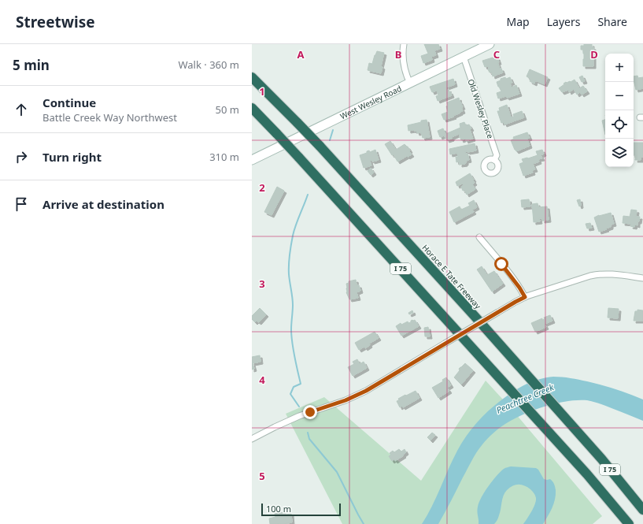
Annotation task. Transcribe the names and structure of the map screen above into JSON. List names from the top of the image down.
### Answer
{
  "streets": {
    "highway": ["I 75", "Horace E Tate Freeway"],
    "street": ["West Wesley Road", "Old Wesley Place"]
  },
  "crossings": [
    ["West Wesley Road", "Old Wesley Place"]
  ],
  "water": ["Peachtree Creek"],
  "scale_bar": "100 m",
  "page": {
    "header": "Streetwise",
    "nav": ["Map", "Layers", "Share"],
    "heading": ["5 min", "Walk · 360 m"],
    "map_buttons": ["+", "−"],
    "list": [
      ["Continue", "Battle Creek Way Northwest", "50 m"],
      ["Turn right", "310 m"],
      "Arrive at destination"
    ],
    "scale": "100 m"
  },
  "grid": {
    "columns": [
      "A",
      "B",
      "C",
      "D"
    ],
    "rows": [
      "1",
      "2",
      "3",
      "4",
      "5"
    ]
  }
}
